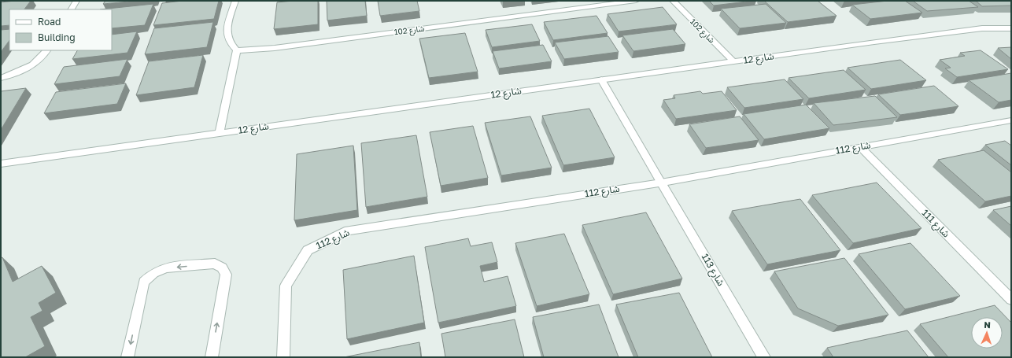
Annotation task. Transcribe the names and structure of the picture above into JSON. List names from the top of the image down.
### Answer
{
  "streets": {
    "street": [
      "شارع 102",
      "شارع 12",
      "شارع 112",
      "شارع 111",
      "شارع 113"
    ]
  },
  "crossings": [
    ["شارع 102", "شارع 12"],
    ["شارع 12", "شارع 113"],
    ["شارع 112", "شارع 111"],
    ["شارع 112", "شارع 113"]
  ],
  "legend": ["Road", "Building"],
  "north": "top"
}
